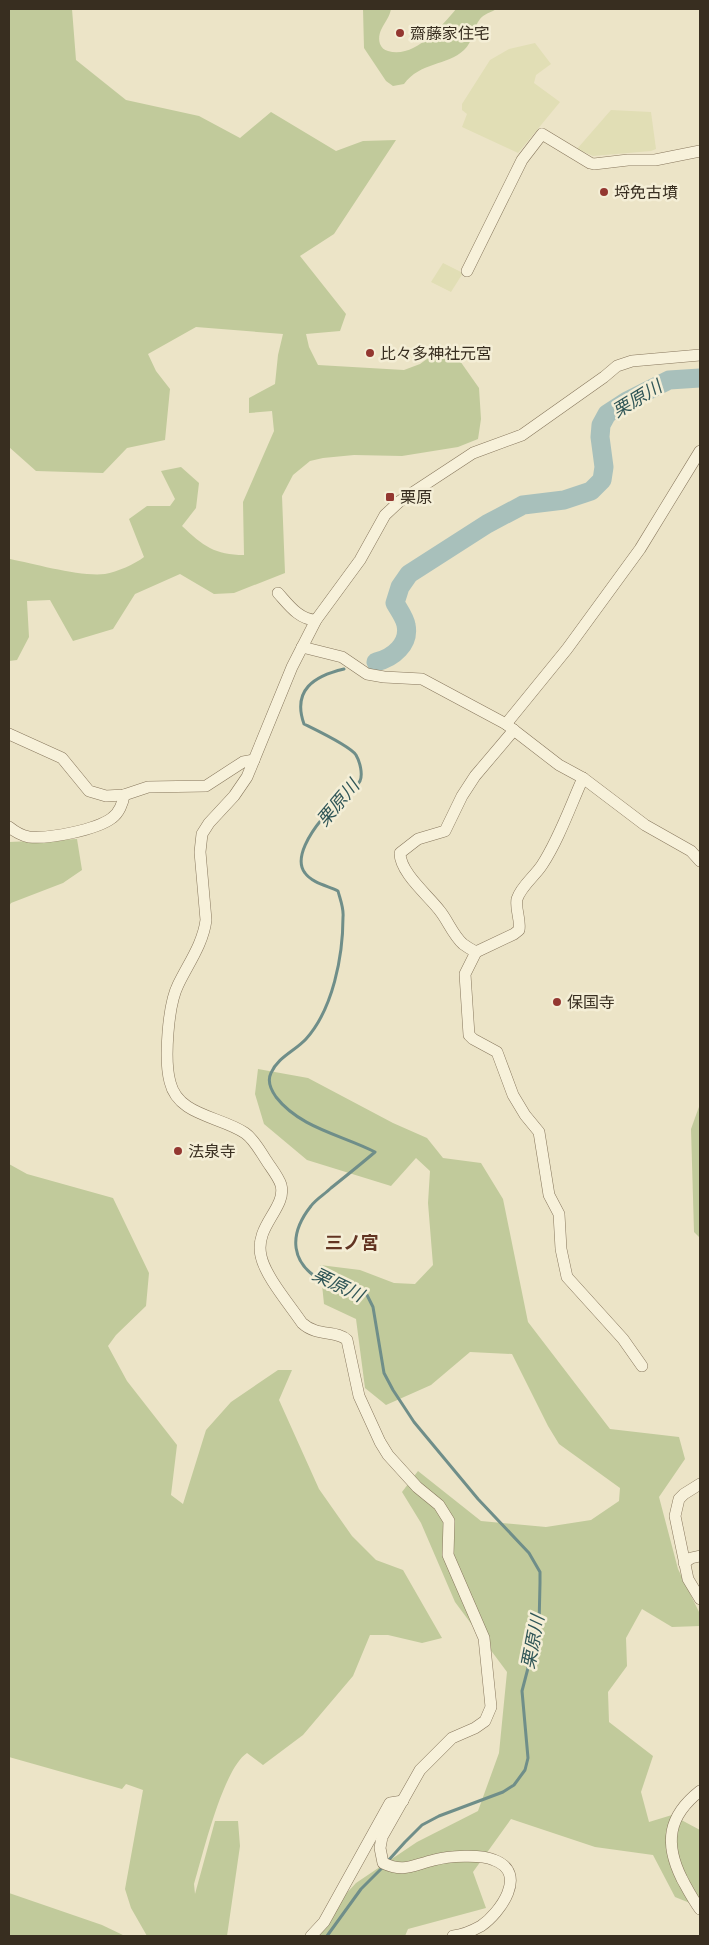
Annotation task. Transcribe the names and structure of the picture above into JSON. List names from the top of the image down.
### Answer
{
  "districts": ["三ノ宮"],
  "water": ["栗原川"],
  "places": {
    "other": [
      "齋藤家住宅",
      "埒免古墳",
      "比々多神社元宮",
      "保国寺",
      "法泉寺"
    ],
    "transit": ["栗原"]
  }
}
